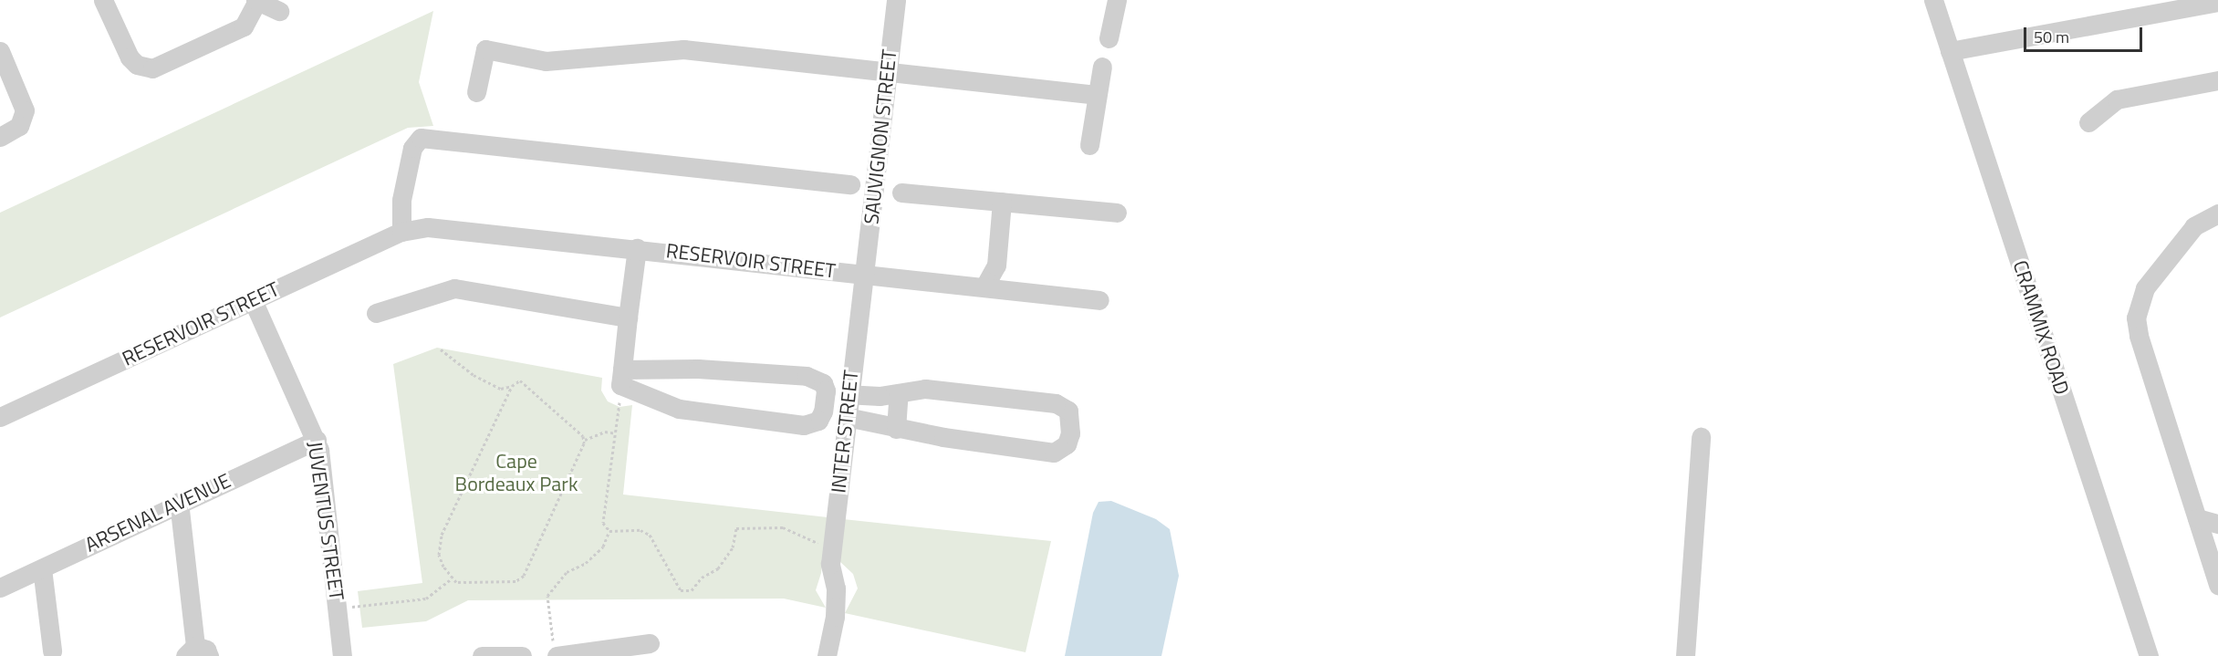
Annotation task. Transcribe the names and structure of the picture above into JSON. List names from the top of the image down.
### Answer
{
  "streets": {
    "street": [
      "SAUVIGNON STREET",
      "RESERVOIR STREET",
      "CRAMMIX ROAD",
      "INTER STREET",
      "ARSENAL AVENUE",
      "JUVENTUS STREET"
    ]
  },
  "crossings": [
    ["SAUVIGNON STREET", "RESERVOIR STREET"],
    ["SAUVIGNON STREET", "INTER STREET"],
    ["RESERVOIR STREET", "INTER STREET"],
    ["RESERVOIR STREET", "JUVENTUS STREET"],
    ["ARSENAL AVENUE", "JUVENTUS STREET"]
  ],
  "parks": ["Cape Bordeaux Park"],
  "scale_bar": "50 m"
}
